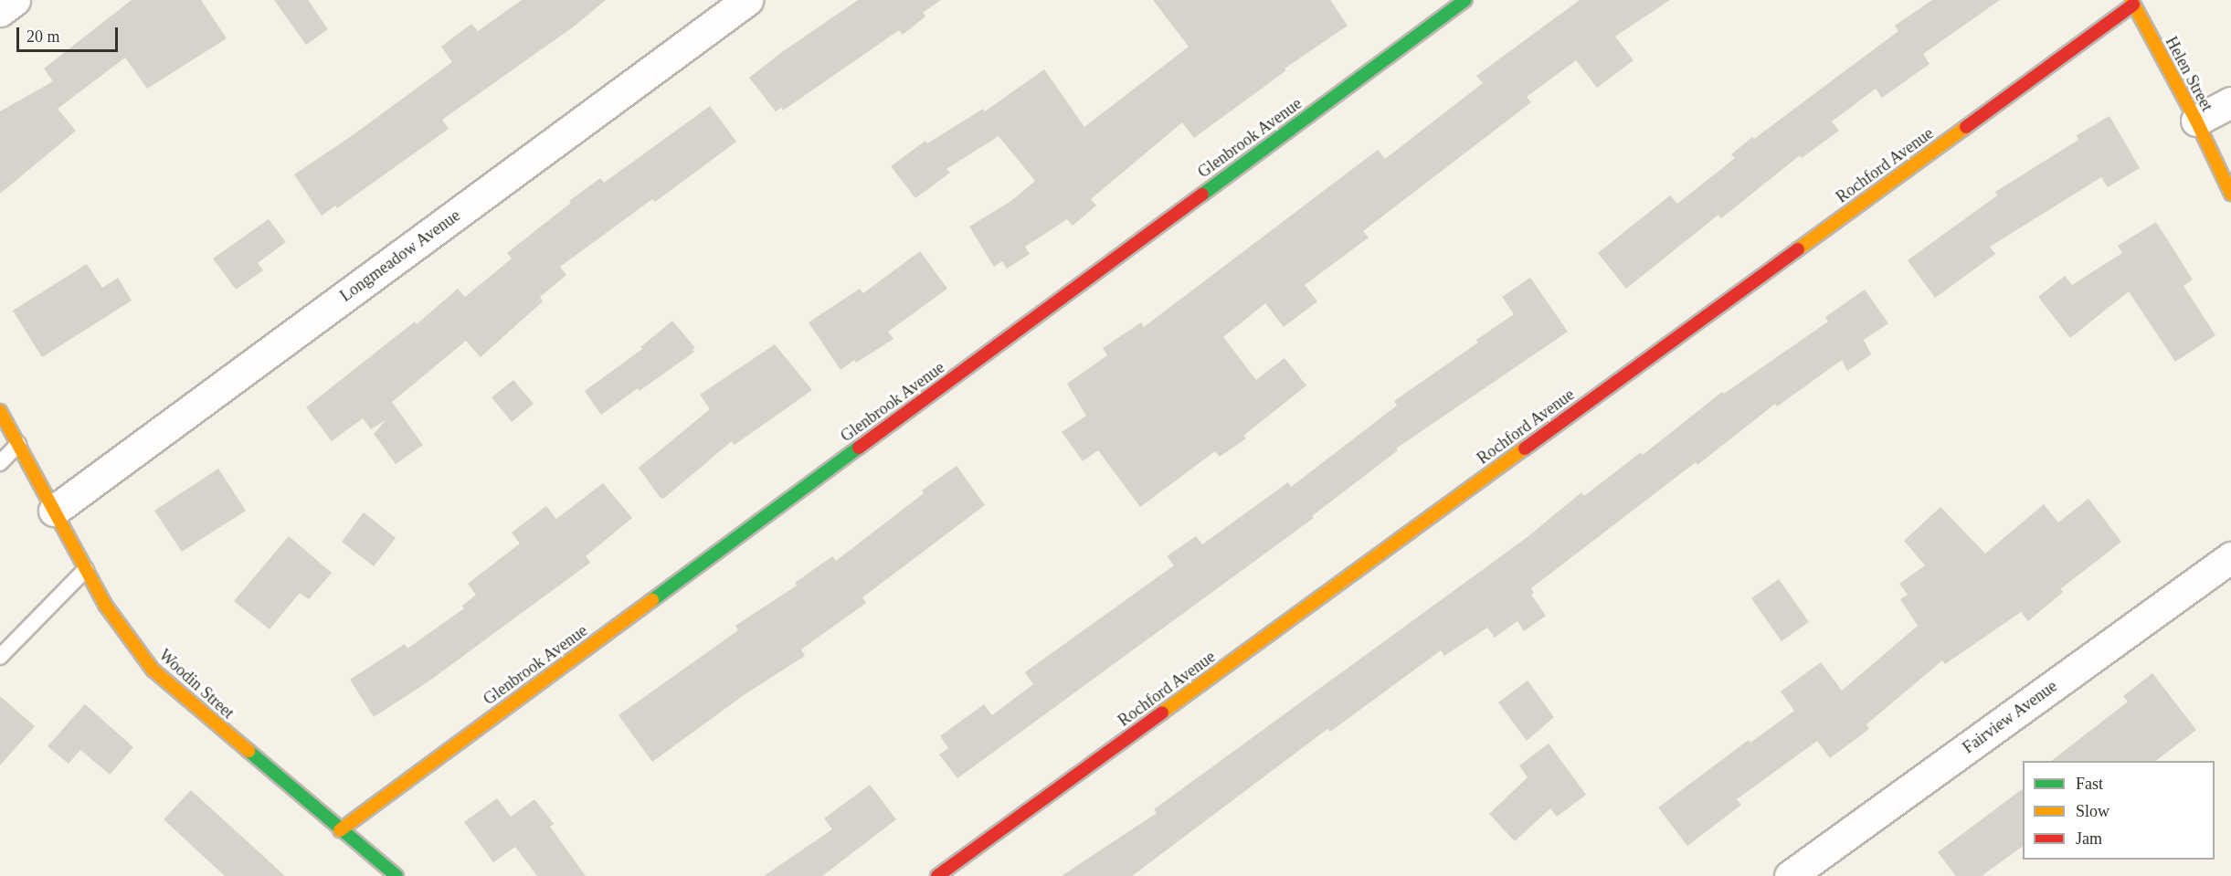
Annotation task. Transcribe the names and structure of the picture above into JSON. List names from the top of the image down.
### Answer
{
  "streets": {
    "street": [
      "Helen Street",
      "Glenbrook Avenue",
      "Rochford Avenue",
      "Longmeadow Avenue",
      "Woodin Street",
      "Fairview Avenue"
    ]
  },
  "crossings": [
    ["Helen Street", "Rochford Avenue"],
    ["Glenbrook Avenue", "Woodin Street"],
    ["Longmeadow Avenue", "Woodin Street"]
  ],
  "legend": ["Fast", "Slow", "Jam"],
  "scale_bar": "20 m"
}
